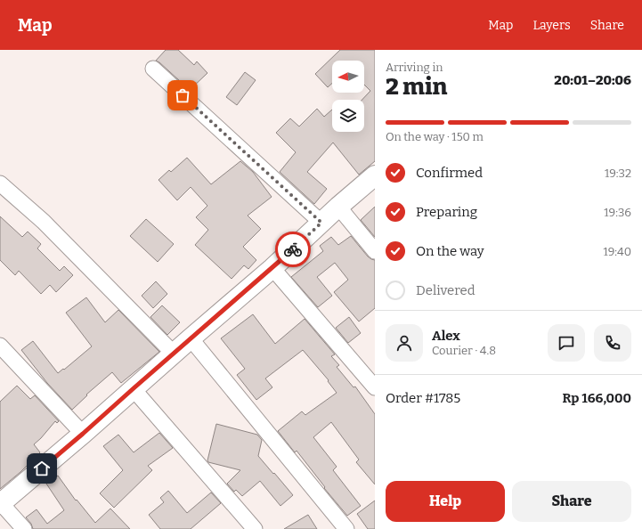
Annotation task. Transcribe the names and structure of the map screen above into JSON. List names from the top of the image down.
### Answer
{
  "north": "left",
  "page": {
    "header": "Map",
    "nav": ["Map", "Layers", "Share"],
    "heading": ["2 min", "Arriving in", "20:01–20:06"],
    "panel": [
      "Alex",
      "Courier · 4.8",
      "Order #1785",
      "Rp 166,000"
    ],
    "bar": "On the way · 150 m",
    "list": [
      ["Confirmed", "19:32"],
      ["Preparing", "19:36"],
      ["On the way", "19:40"],
      "Delivered"
    ],
    "buttons": ["Help", "Share"]
  }
}
